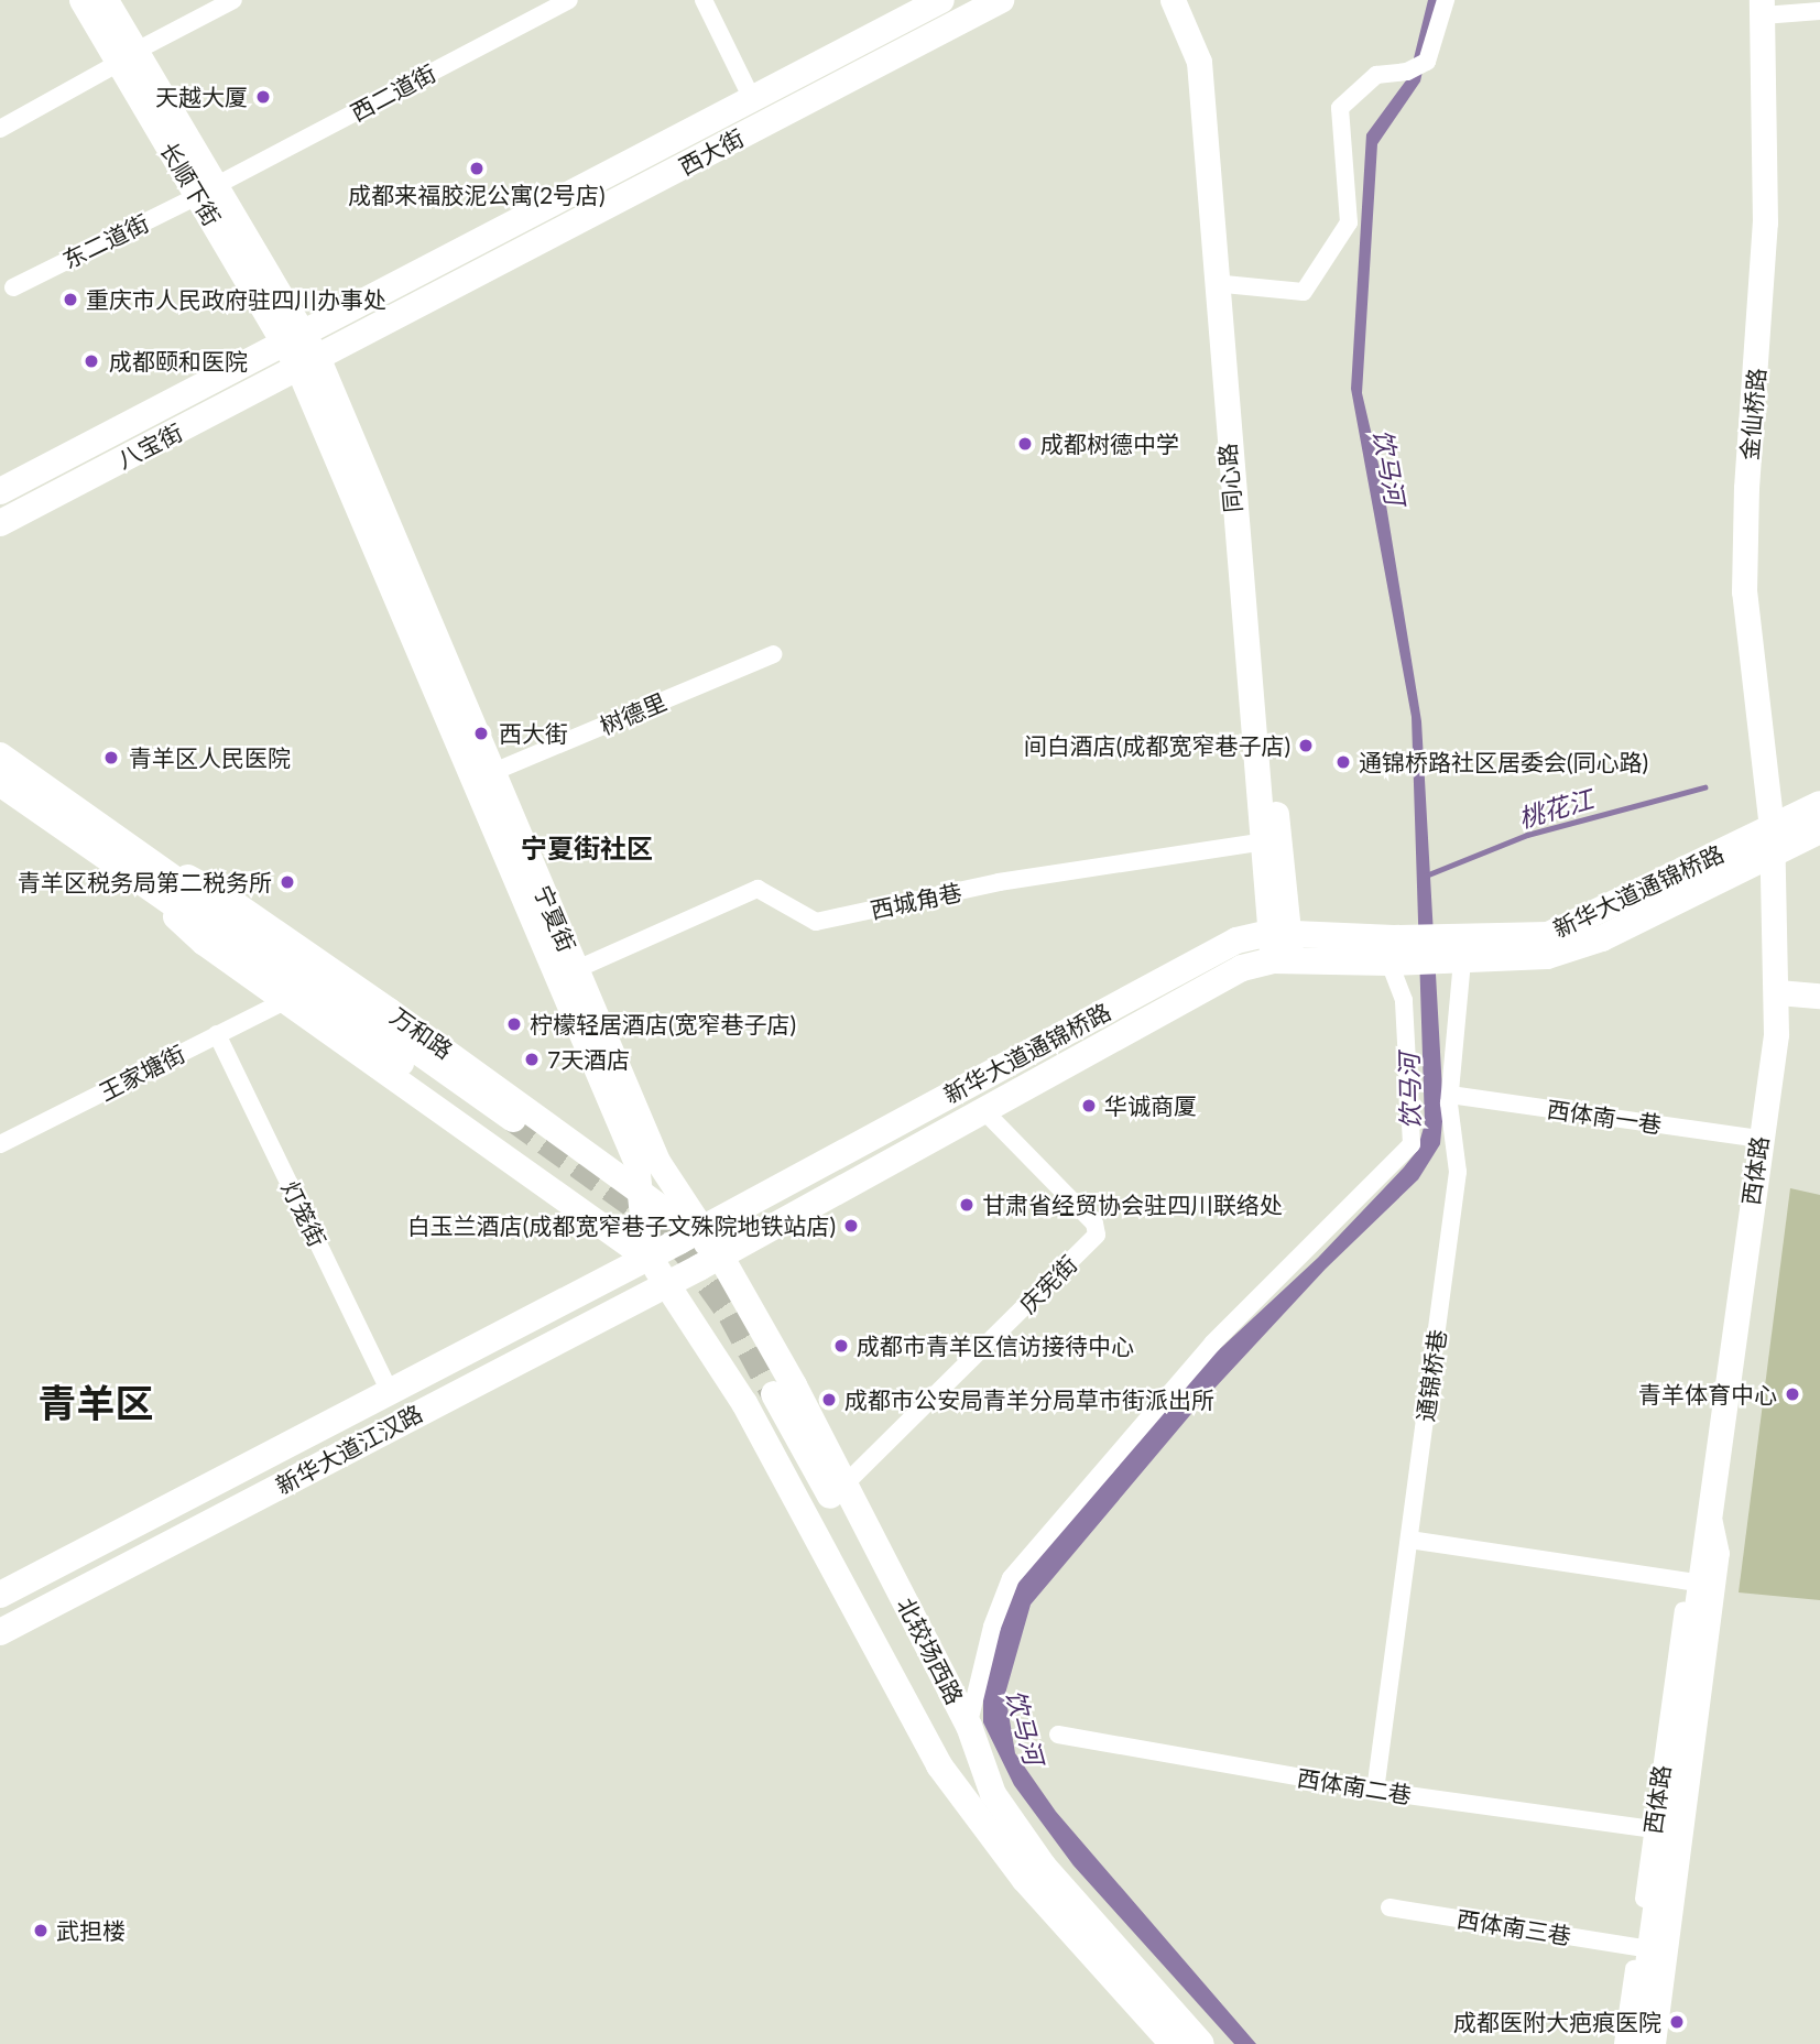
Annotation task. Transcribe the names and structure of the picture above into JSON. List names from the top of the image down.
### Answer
{
  "streets": {
    "main road": [
      "西大街",
      "八宝街",
      "新华大道通锦桥路",
      "万和路",
      "新华大道江汉路",
      "北较场西路"
    ],
    "street": [
      "西二道街",
      "长顺下街",
      "东二道街",
      "金仙桥路",
      "同心路",
      "树德里",
      "西城角巷",
      "宁夏街",
      "王家塘街",
      "西体南一巷",
      "西体路",
      "灯笼街",
      "庆宪街",
      "通锦桥巷",
      "西体南二巷",
      "西体南三巷"
    ]
  },
  "crossings": [
    ["西二道街", "长顺下街"],
    ["西二道街", "东二道街"],
    ["西大街", "长顺下街"],
    ["西大街", "八宝街"],
    ["西大街", "宁夏街"],
    ["长顺下街", "东二道街"],
    ["长顺下街", "八宝街"],
    ["长顺下街", "宁夏街"],
    ["金仙桥路", "新华大道通锦桥路"],
    ["金仙桥路", "西体路"],
    ["八宝街", "宁夏街"],
    ["同心路", "西城角巷"],
    ["树德里", "宁夏街"],
    ["新华大道通锦桥路", "宁夏街"],
    ["新华大道通锦桥路", "万和路"],
    ["新华大道通锦桥路", "西体路"],
    ["新华大道通锦桥路", "庆宪街"],
    ["新华大道通锦桥路", "通锦桥巷"],
    ["新华大道通锦桥路", "新华大道江汉路"],
    ["新华大道通锦桥路", "北较场西路"],
    ["西城角巷", "宁夏街"],
    ["宁夏街", "万和路"],
    ["宁夏街", "新华大道江汉路"],
    ["宁夏街", "北较场西路"],
    ["万和路", "王家塘街"],
    ["万和路", "新华大道江汉路"],
    ["万和路", "北较场西路"],
    ["王家塘街", "灯笼街"],
    ["西体南一巷", "西体路"],
    ["西体南一巷", "通锦桥巷"],
    ["西体路", "西体南二巷"],
    ["西体路", "西体南三巷"],
    ["灯笼街", "新华大道江汉路"],
    ["庆宪街", "北较场西路"],
    ["通锦桥巷", "西体南二巷"],
    ["新华大道江汉路", "北较场西路"]
  ],
  "districts": ["宁夏街社区", "青羊区"],
  "water": ["饮马河", "桃花江"],
  "places": [
    "天越大厦",
    "成都来福胶泥公寓(2号店)",
    "重庆市人民政府驻四川办事处",
    "成都颐和医院",
    "成都树德中学",
    "西大街",
    "间白酒店(成都宽窄巷子店)",
    "青羊区人民医院",
    "通锦桥路社区居委会(同心路)",
    "青羊区税务局第二税务所",
    "柠檬轻居酒店(宽窄巷子店)",
    "7天酒店",
    "华诚商厦",
    "甘肃省经贸协会驻四川联络处",
    "白玉兰酒店(成都宽窄巷子文殊院地铁站店)",
    "成都市青羊区信访接待中心",
    "青羊体育中心",
    "成都市公安局青羊分局草市街派出所",
    "武担楼",
    "成都医附大疤痕医院"
  ]
}
